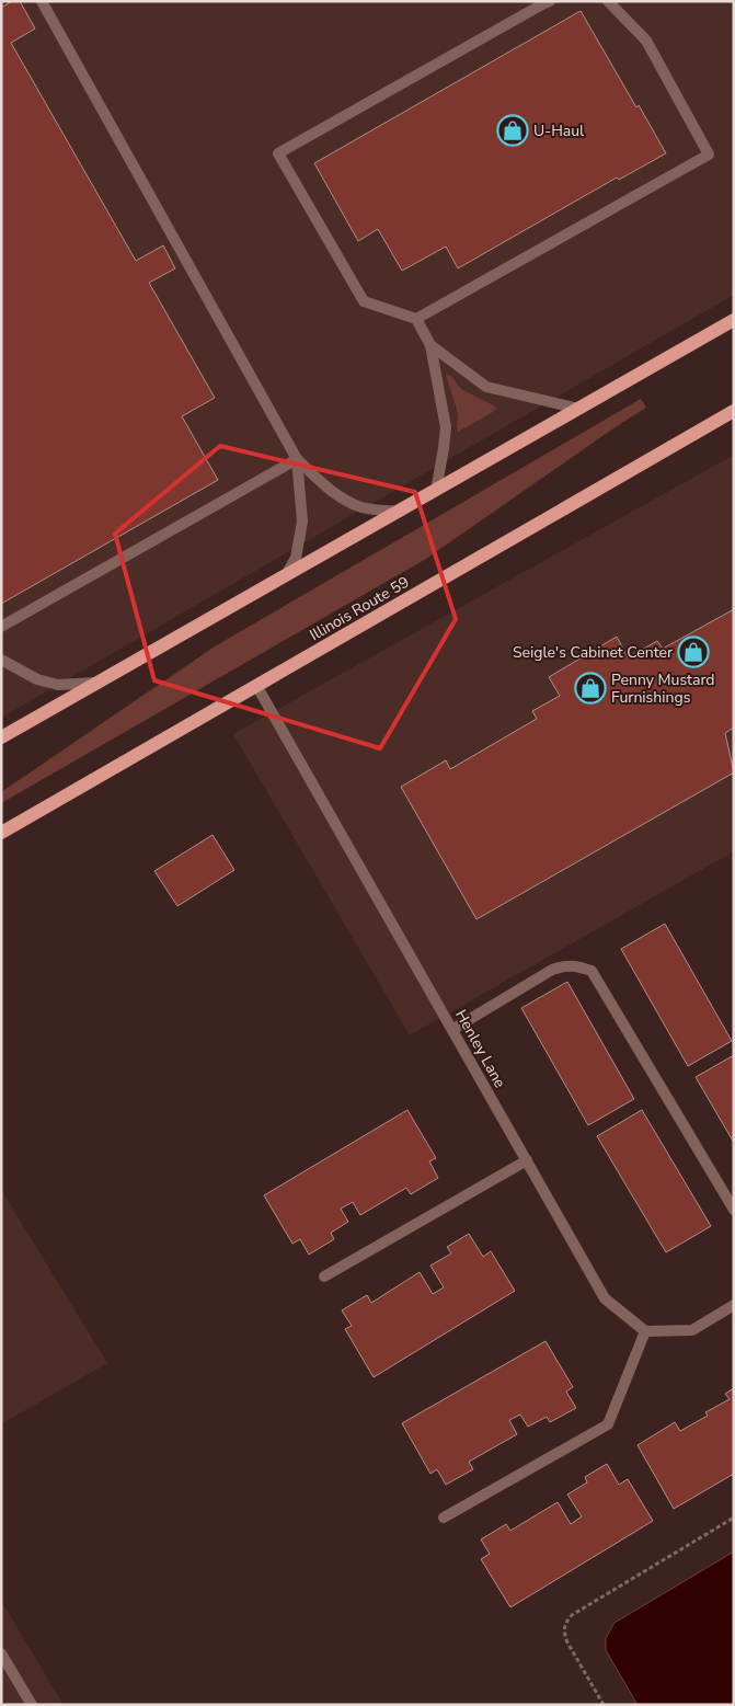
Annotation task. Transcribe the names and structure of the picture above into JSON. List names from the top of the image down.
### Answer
{
  "streets": {
    "main road": ["Illinois Route 59"],
    "street": ["Henley Lane"]
  },
  "crossings": [
    ["Illinois Route 59", "Henley Lane"]
  ],
  "places": {
    "shop": ["U-Haul", "Seigle's Cabinet Center", "Penny Mustard Furnishings"]
  }
}
